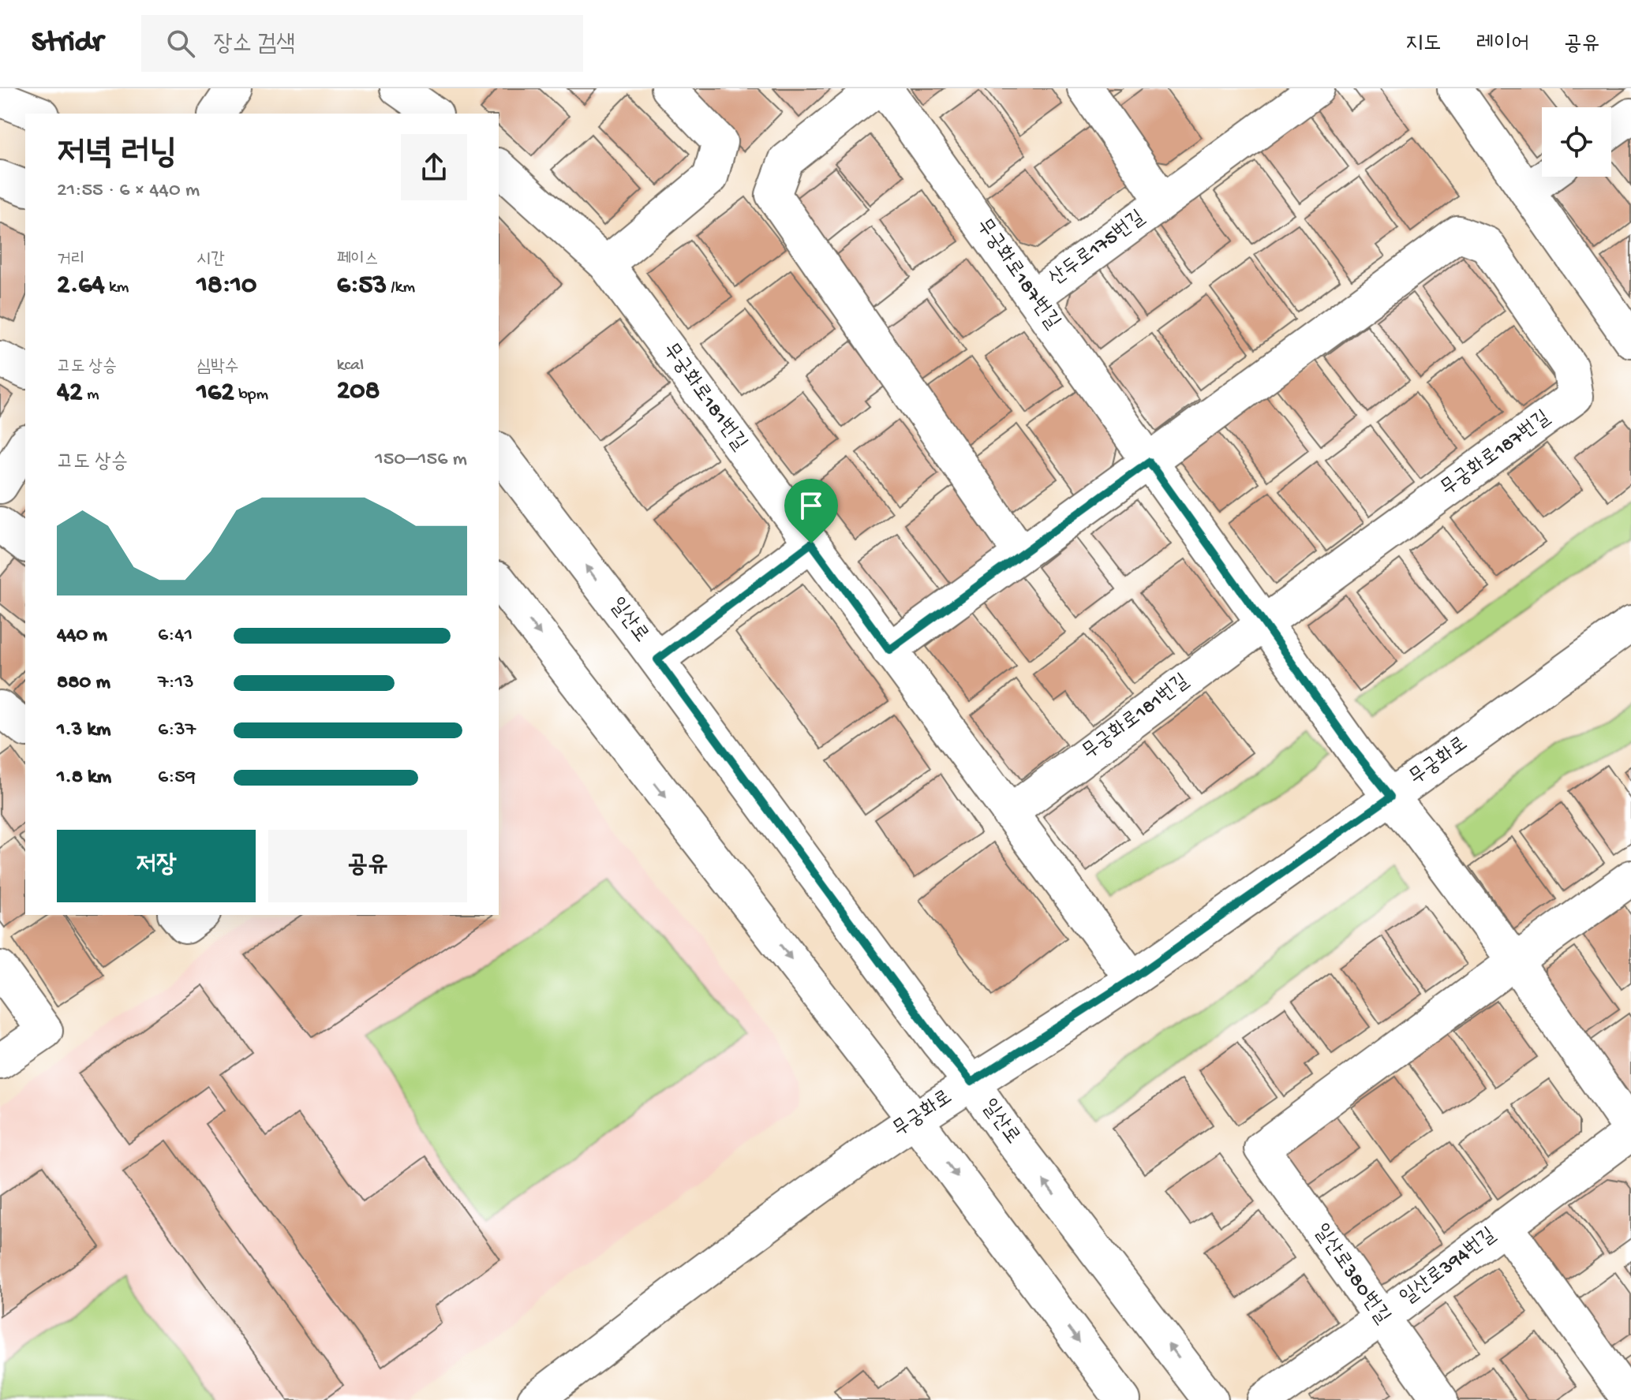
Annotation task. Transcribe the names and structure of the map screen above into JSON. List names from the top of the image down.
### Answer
{
  "streets": {
    "street": [
      "산두로175번길",
      "무궁화로187번길",
      "무궁화로181번길",
      "일산로",
      "무궁화로",
      "일산로394번길",
      "일산로380번길"
    ]
  },
  "crossings": [
    ["산두로175번길", "무궁화로187번길"],
    ["무궁화로187번길", "무궁화로181번길"],
    ["무궁화로187번길", "무궁화로"],
    ["무궁화로187번길", "일산로394번길"],
    ["무궁화로181번길", "무궁화로"],
    ["일산로", "무궁화로"],
    ["무궁화로", "일산로394번길"],
    ["일산로394번길", "일산로380번길"]
  ],
  "page": {
    "header": "Stridr",
    "search": "장소 검색",
    "nav": ["지도", "레이어", "공유"],
    "heading": ["저녁 러닝", "21:55 · 6 × 440 m"],
    "stats": [
      ["거리", "2.64 km"],
      ["시간", "18:10"],
      ["페이스", "6:53 /km"],
      ["고도 상승", "42 m"],
      ["심박수", "162 bpm"],
      ["kcal", "208"]
    ],
    "chart": ["고도 상승", "150–156 m"],
    "list": [
      {
        "name": "440 m",
        "note": "6:41"
      },
      {
        "name": "880 m",
        "note": "7:13"
      },
      {
        "name": "1.3 km",
        "note": "6:37"
      },
      {
        "name": "1.8 km",
        "note": "6:59"
      }
    ],
    "buttons": ["저장", "공유"]
  }
}
